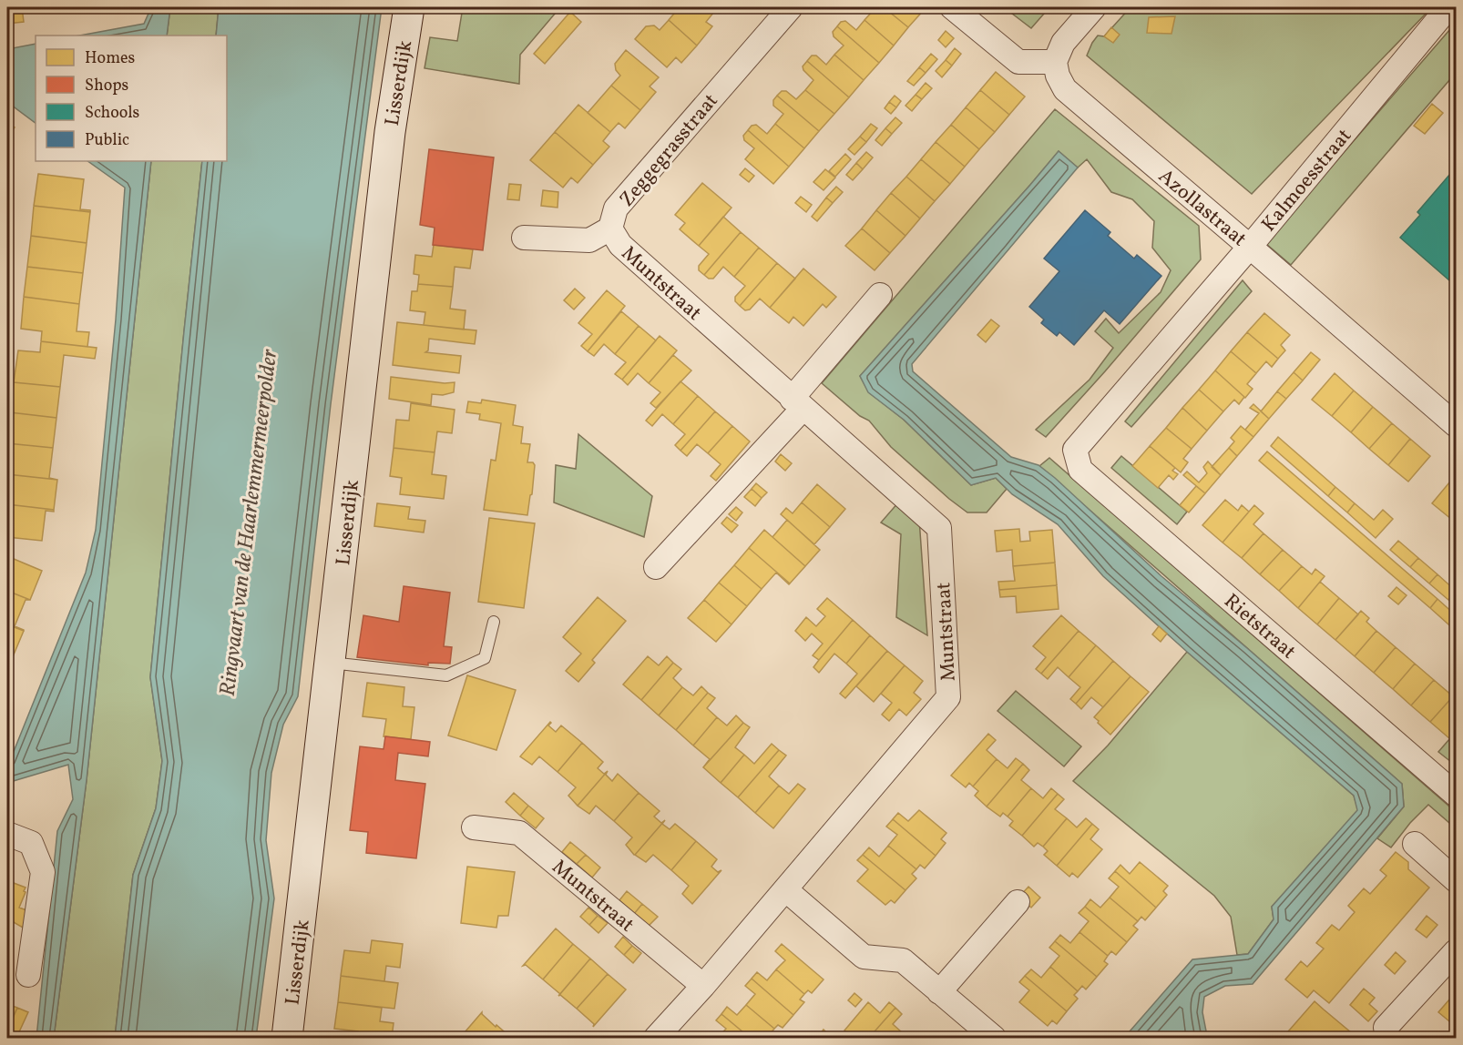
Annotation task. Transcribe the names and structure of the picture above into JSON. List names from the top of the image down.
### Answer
{
  "streets": {
    "street": [
      "Lisserdijk",
      "Zeggegrasstraat",
      "Kalmoesstraat",
      "Azollastraat",
      "Muntstraat",
      "Rietstraat"
    ]
  },
  "crossings": [
    ["Zeggegrasstraat", "Muntstraat"],
    ["Kalmoesstraat", "Azollastraat"],
    ["Kalmoesstraat", "Rietstraat"]
  ],
  "water": ["Ringvaart van de Haarlemmermeerpolder"],
  "legend": [
    "Homes",
    "Shops",
    "Schools",
    "Public"
  ]
}
